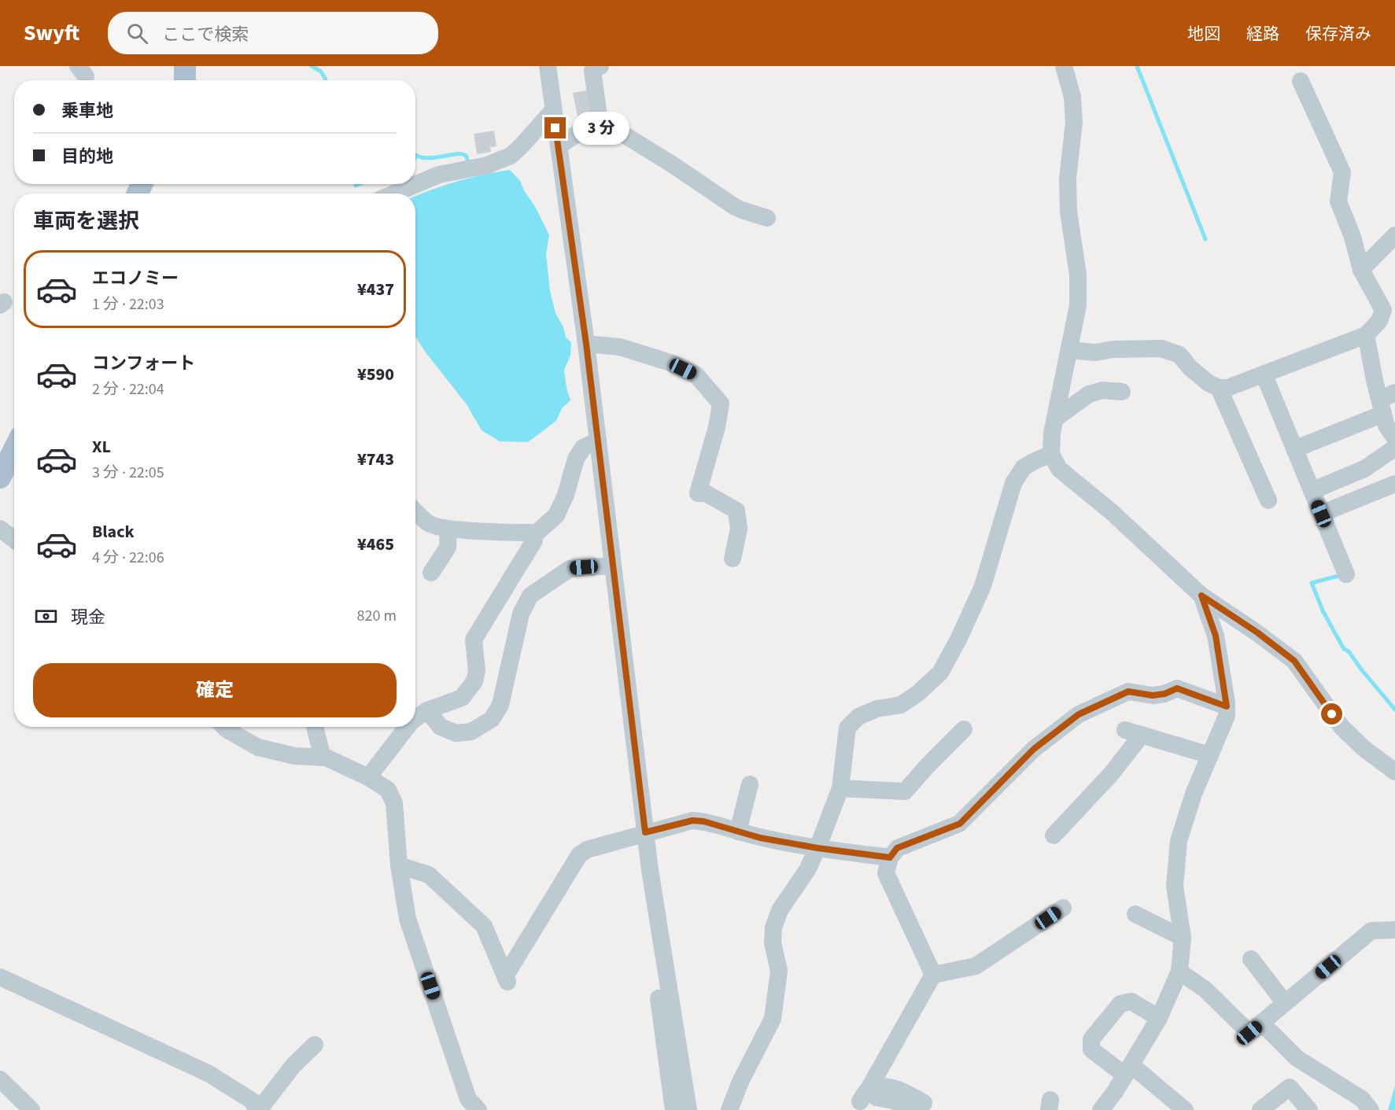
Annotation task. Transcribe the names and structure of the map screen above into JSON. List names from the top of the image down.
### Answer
{
  "page": {
    "header": "Swyft",
    "search": "ここで検索",
    "nav": ["地図", "経路", "保存済み"],
    "banner": ["乗車地", "目的地"],
    "bubble": "3 分",
    "heading": "車両を選択",
    "list": [
      {
        "name": "エコノミー",
        "note": "1 分 · 22:03",
        "value": "¥437"
      },
      {
        "name": "コンフォート",
        "note": "2 分 · 22:04",
        "value": "¥590"
      },
      {
        "name": "XL",
        "note": "3 分 · 22:05",
        "value": "¥743"
      },
      {
        "name": "Black",
        "note": "4 分 · 22:06",
        "value": "¥465"
      }
    ],
    "pay": ["現金", "820 m"],
    "buttons": "確定"
  }
}
